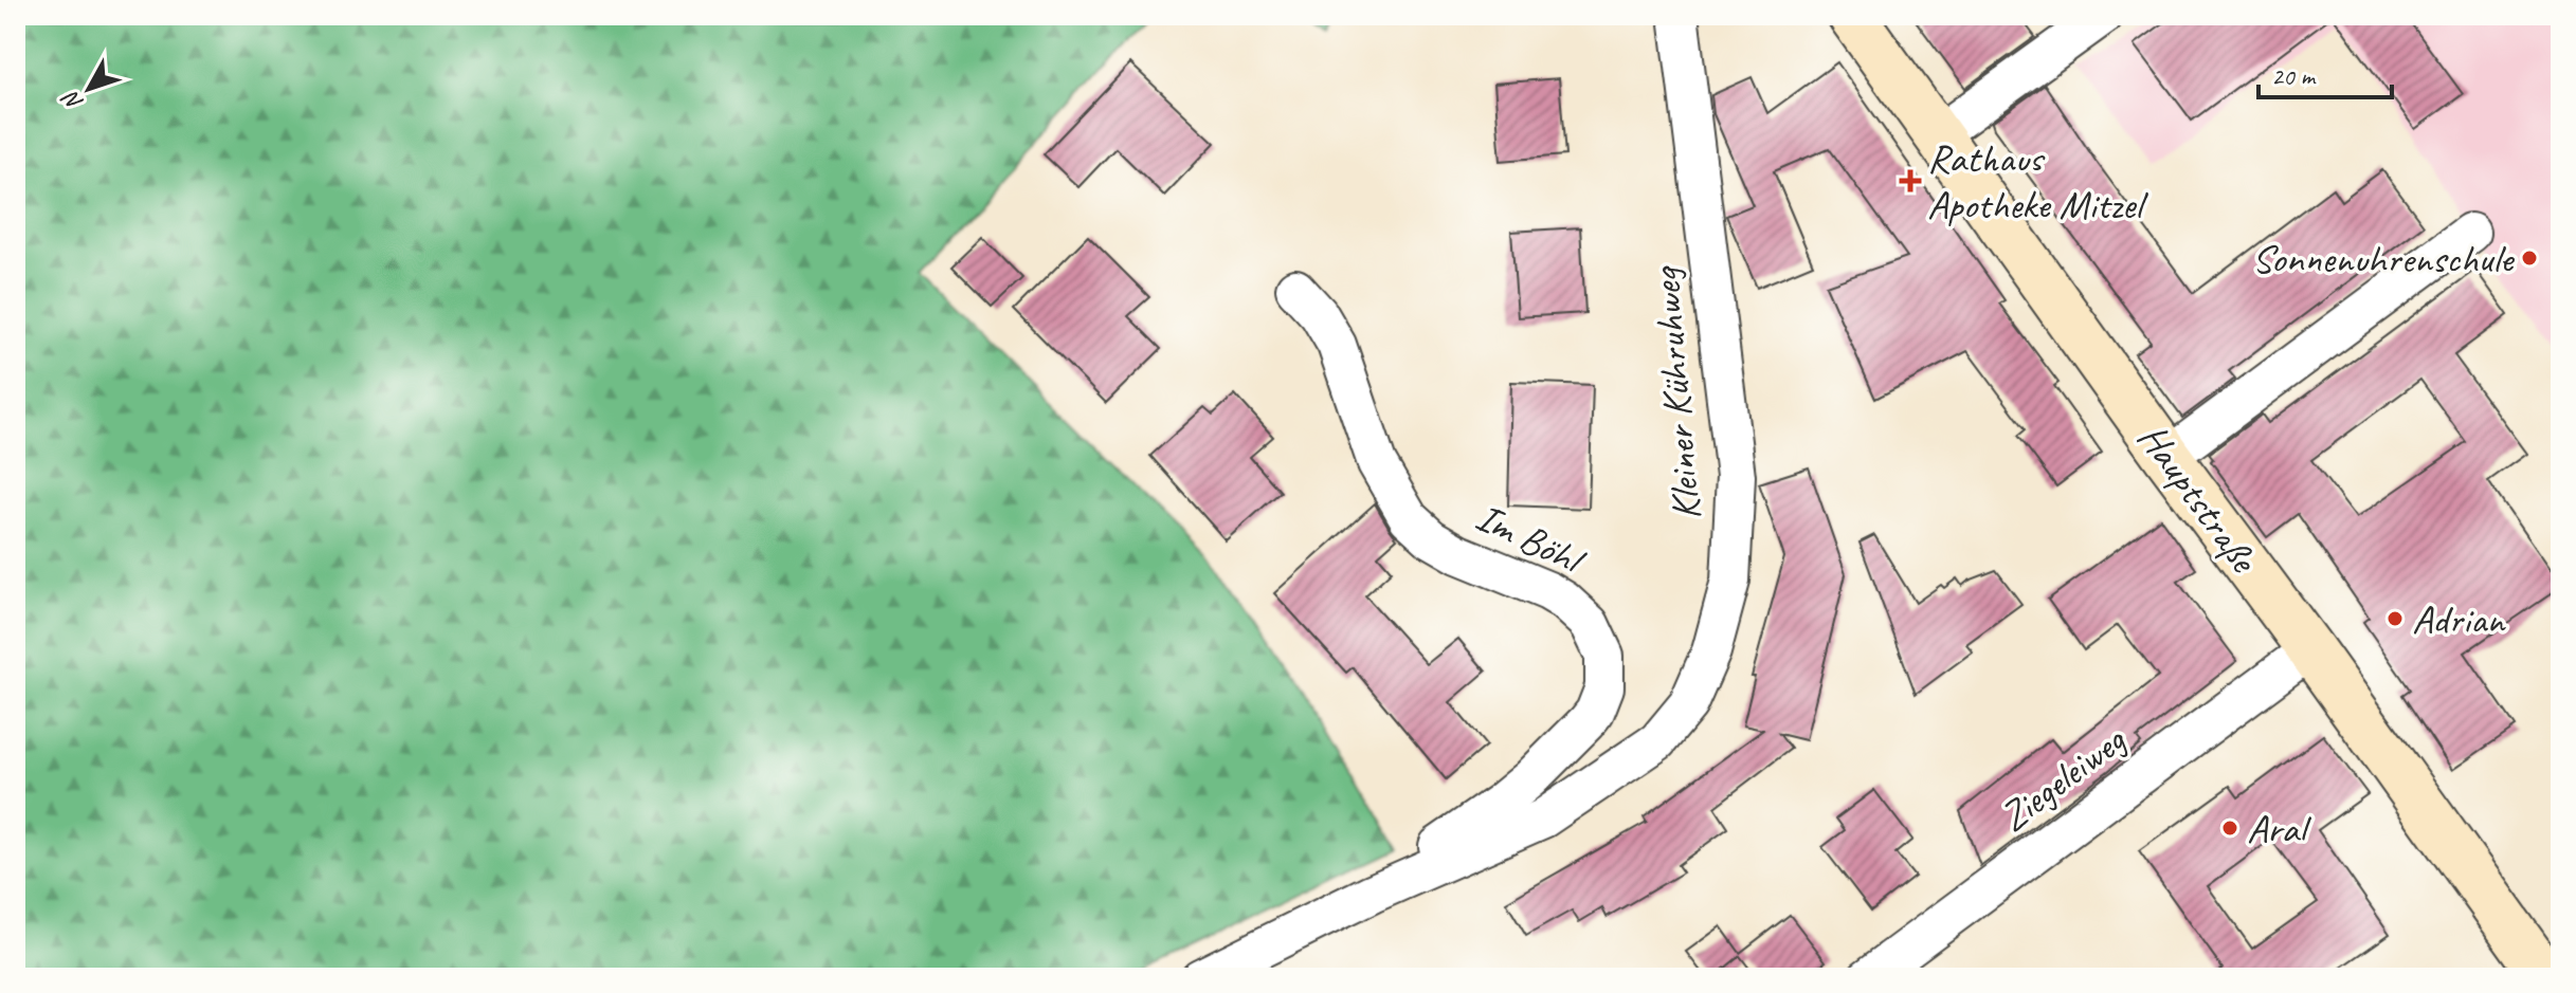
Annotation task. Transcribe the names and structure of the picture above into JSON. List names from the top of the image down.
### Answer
{
  "streets": {
    "main road": ["Hauptstraße"],
    "street": ["Kleiner Kühruhweg", "Im Böhl", "Ziegeleiweg"]
  },
  "crossings": [
    ["Kleiner Kühruhweg", "Im Böhl"],
    ["Hauptstraße", "Ziegeleiweg"]
  ],
  "places": {
    "health": ["Rathaus Apotheke Mitzel"],
    "other": ["Sonnenuhrenschule", "Adrian", "Aral"]
  },
  "scale_bar": "20 m",
  "north": "bottom left"
}
